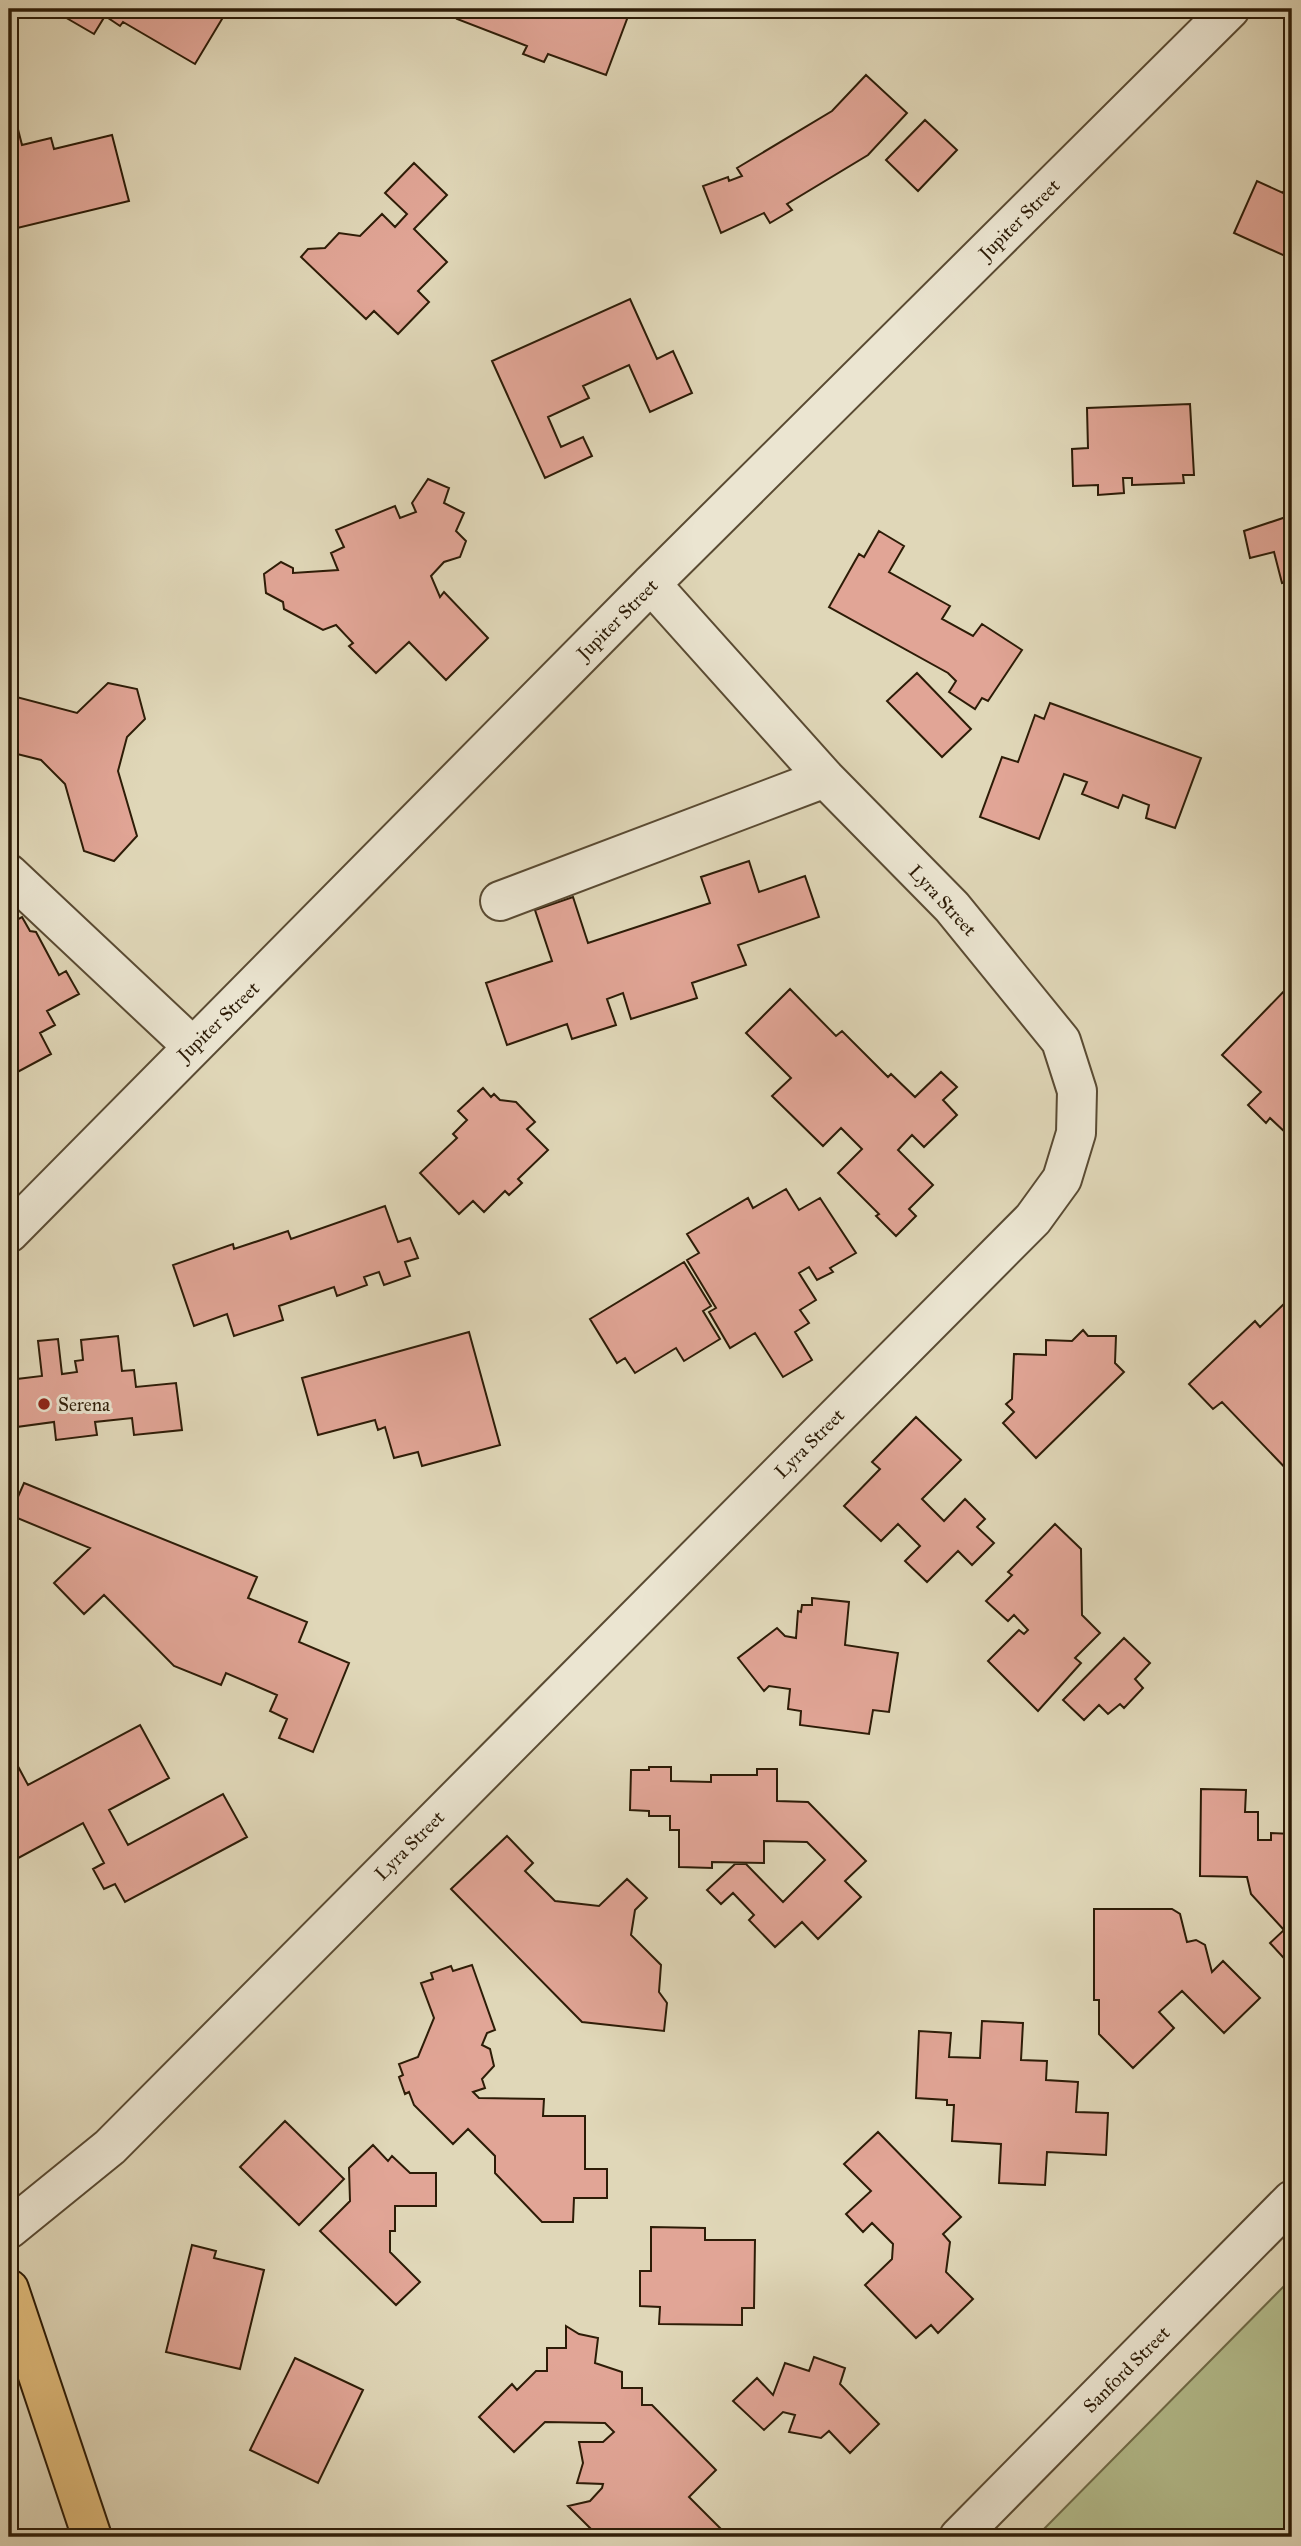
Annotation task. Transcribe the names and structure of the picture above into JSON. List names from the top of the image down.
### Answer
{
  "streets": {
    "street": ["Jupiter Street", "Lyra Street", "Sanford Street"]
  },
  "crossings": [
    ["Jupiter Street", "Lyra Street"]
  ],
  "places": ["Serena"]
}
